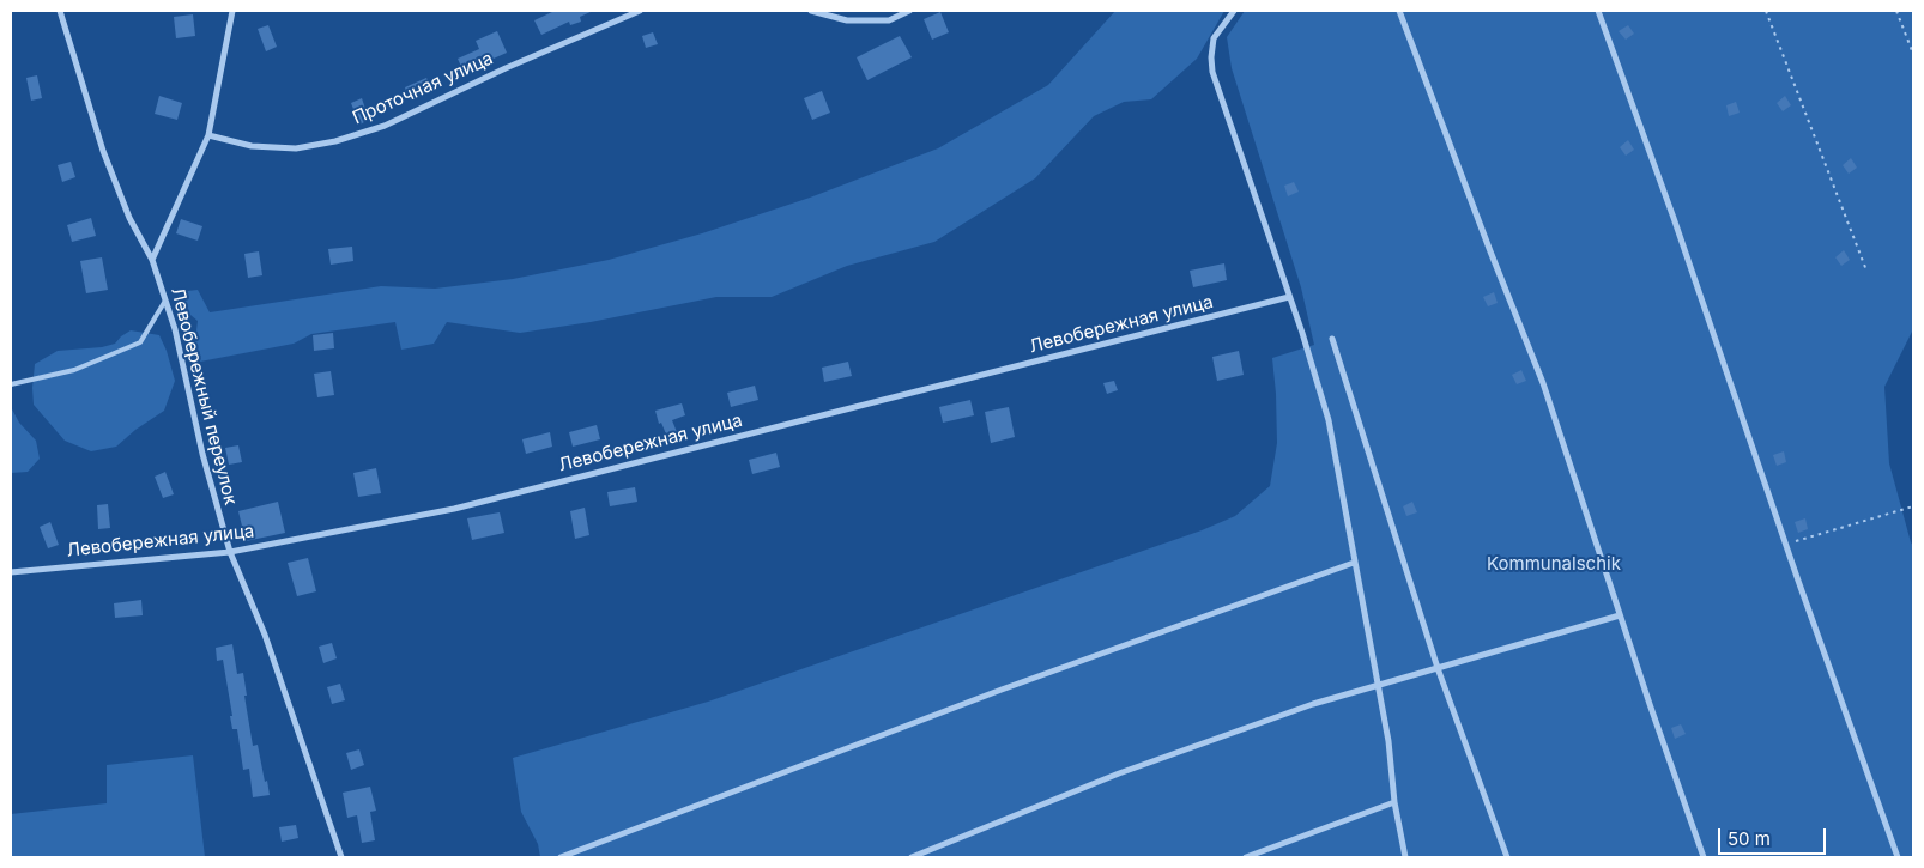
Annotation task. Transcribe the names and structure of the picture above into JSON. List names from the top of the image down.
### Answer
{
  "streets": {
    "street": ["Проточная улица", "Левобережная улица", "Левобережный переулок"]
  },
  "crossings": [
    ["Левобережная улица", "Левобережный переулок"]
  ],
  "parks": ["Kommunalschik"],
  "scale_bar": "50 m"
}
